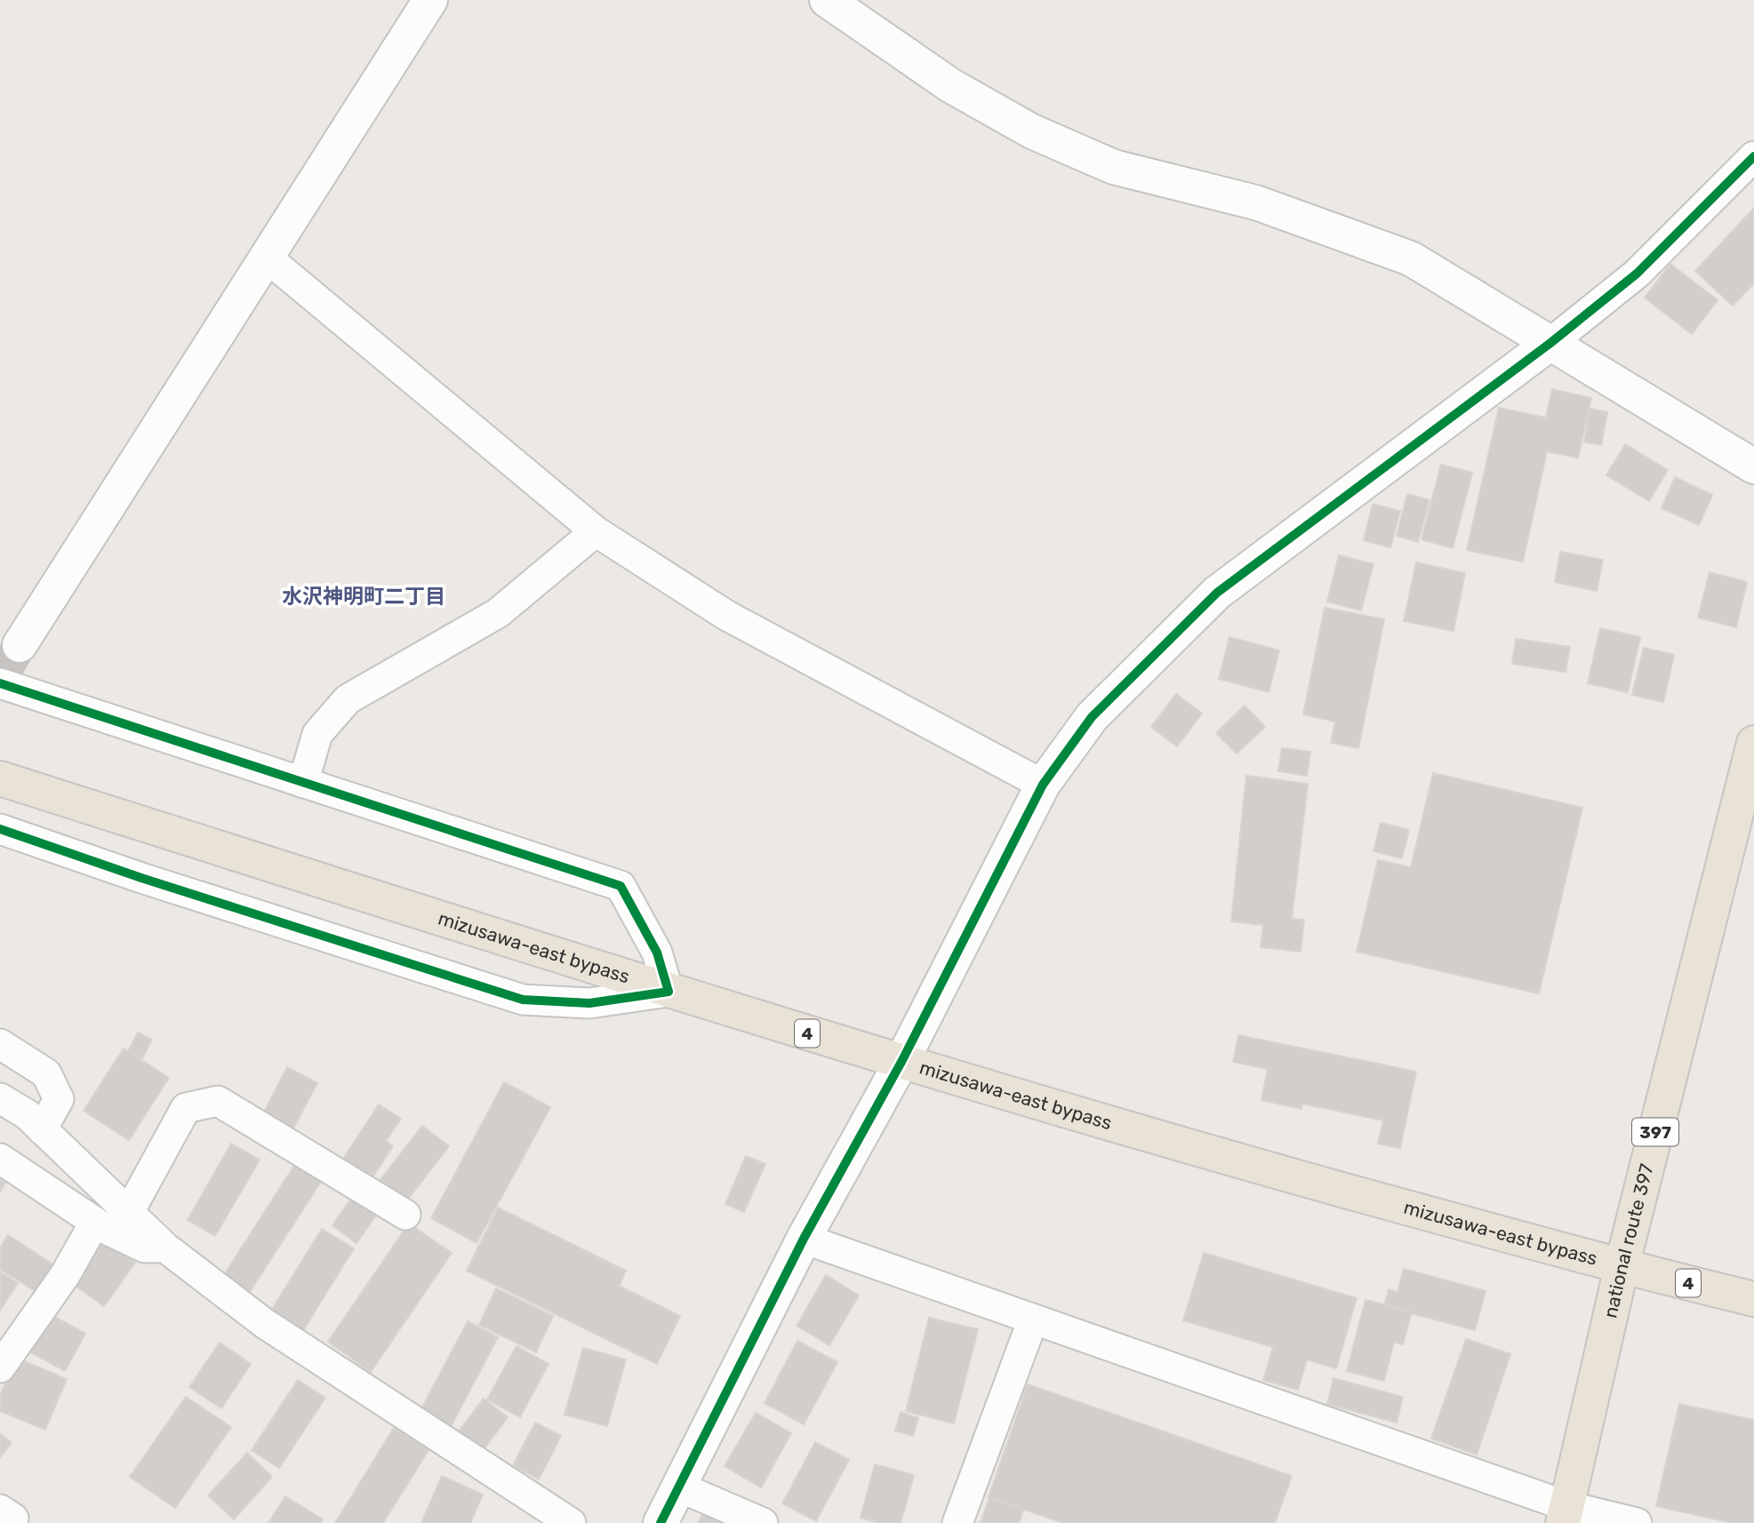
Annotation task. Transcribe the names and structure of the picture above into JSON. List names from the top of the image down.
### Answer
{
  "streets": {
    "highway": [
      "mizusawa-east bypass",
      "4",
      "397",
      "national route 397"
    ]
  },
  "crossings": [
    ["mizusawa-east bypass", "national route 397"]
  ],
  "districts": ["水沢神明町二丁目"]
}
